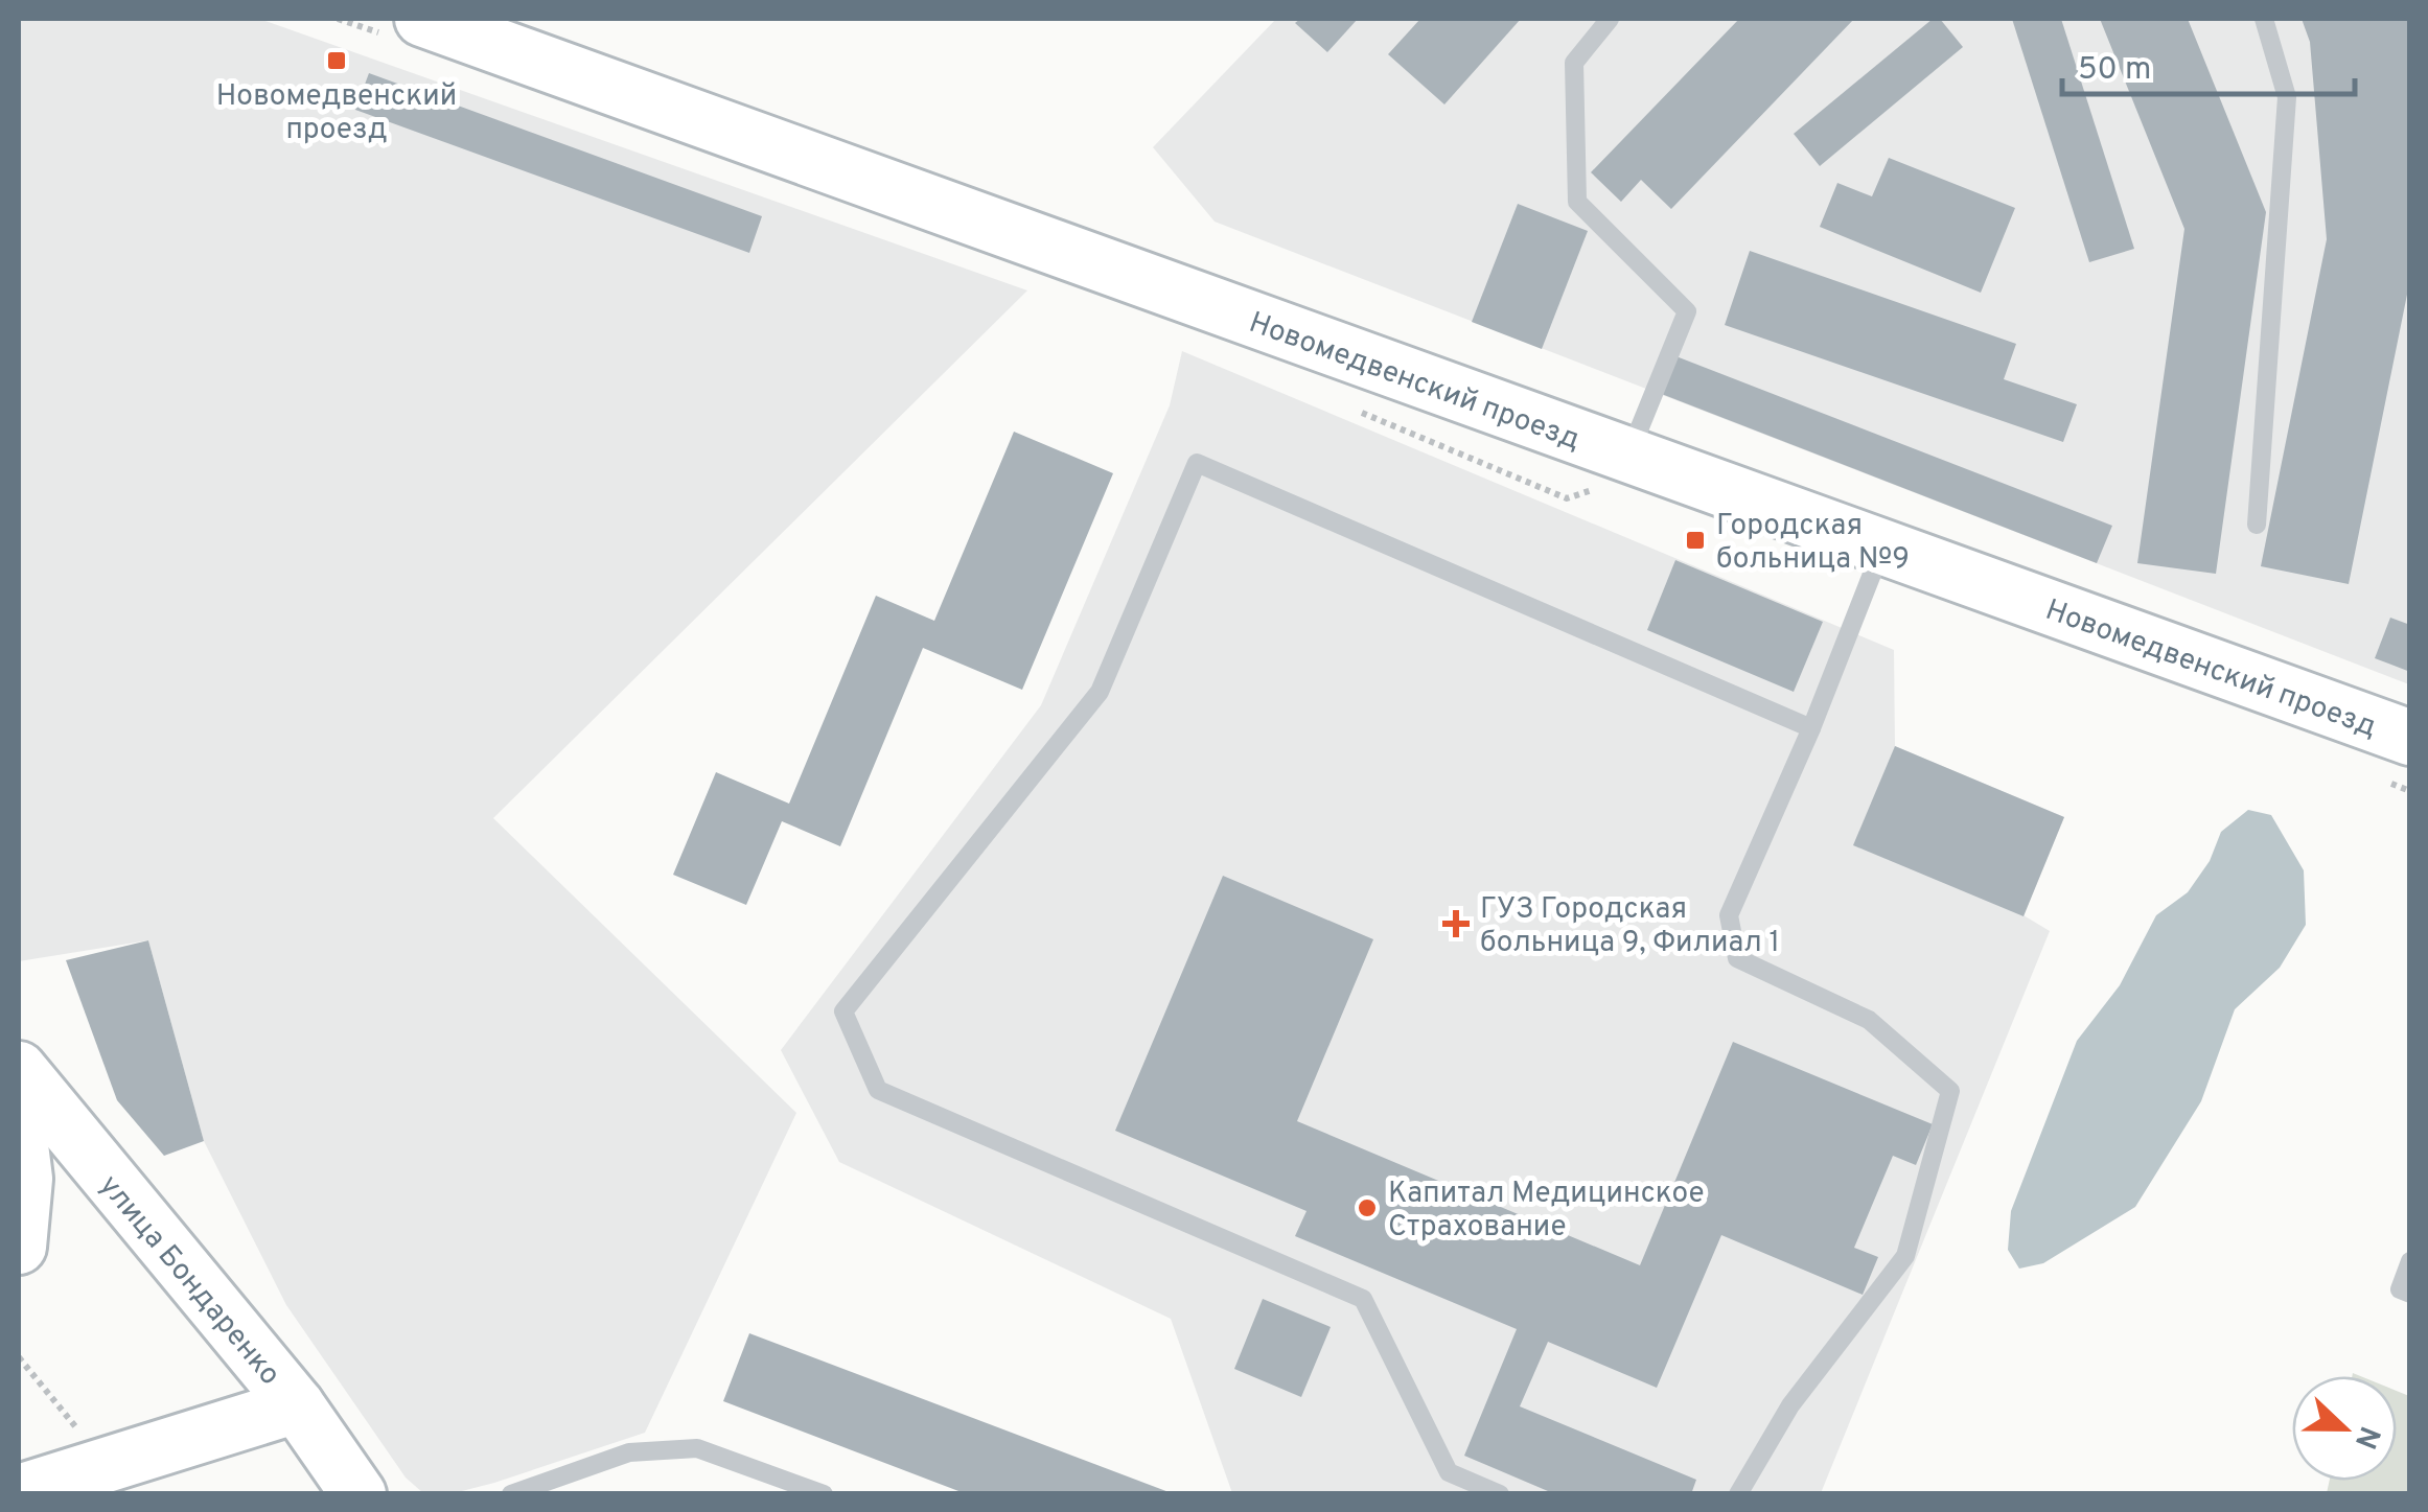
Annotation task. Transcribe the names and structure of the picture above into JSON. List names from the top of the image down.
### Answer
{
  "streets": {
    "street": ["Новомедвенский проезд", "улица Бондаренко"]
  },
  "places": {
    "transit": ["Новомедвенский проезд", "Городская больница №9"],
    "health": ["ГУЗ Городская больница 9, Филиал 1"],
    "other": ["Капитал Медицинское Страхование"]
  },
  "scale_bar": "50 m",
  "north": "right"
}
